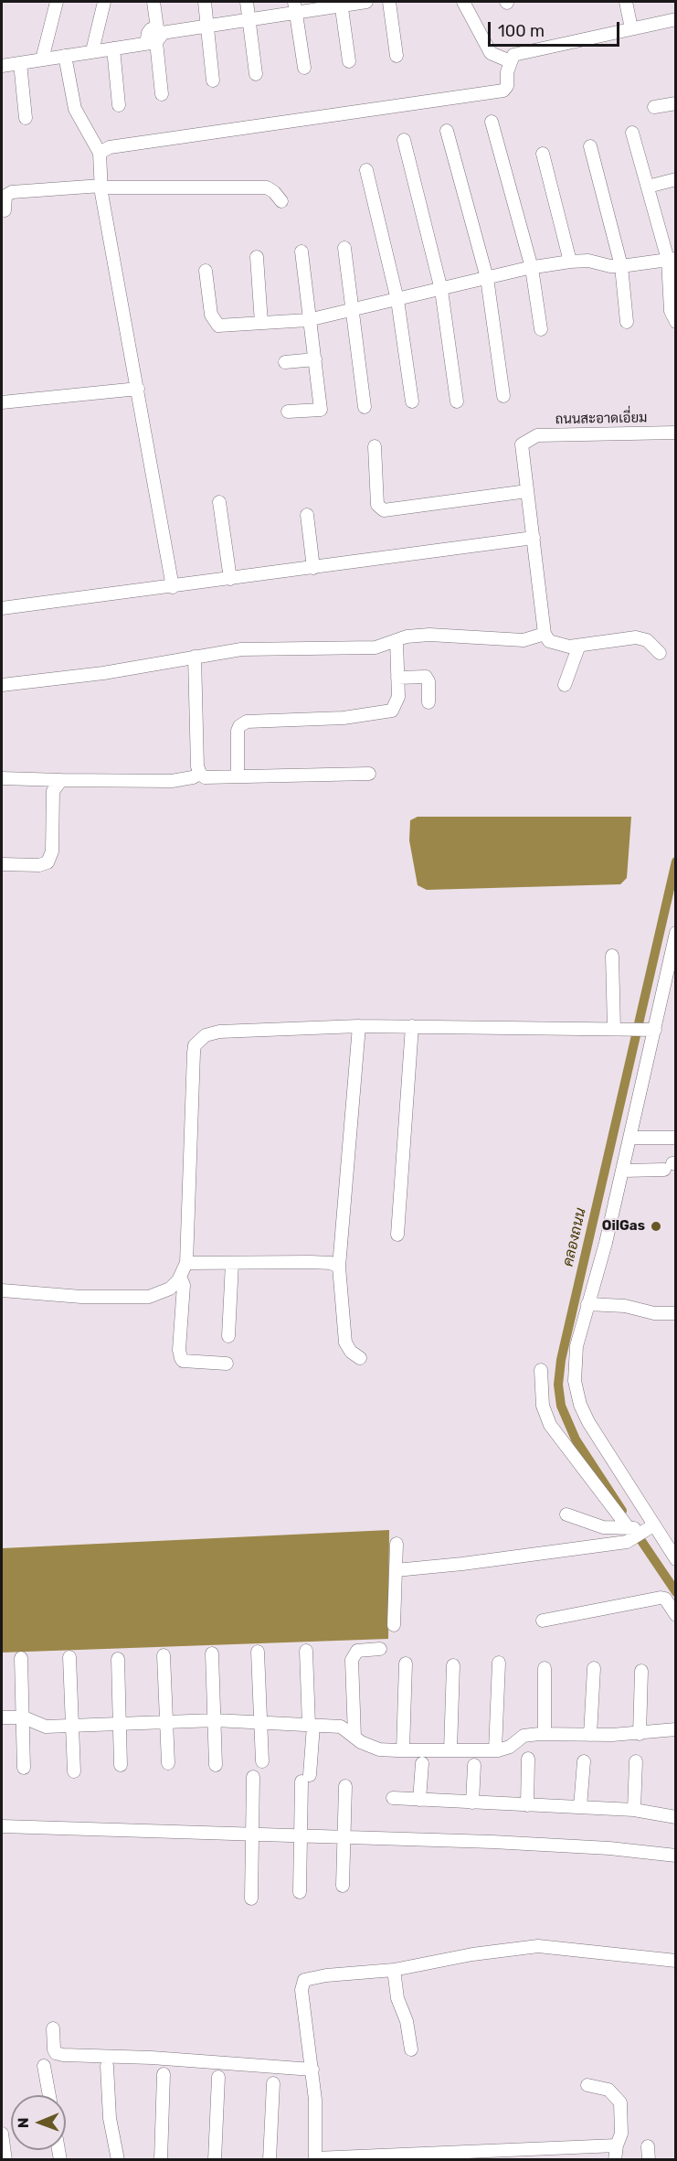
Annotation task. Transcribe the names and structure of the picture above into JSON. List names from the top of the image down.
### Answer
{
  "streets": {
    "street": ["ถนนสะอาดเอี่ยม"]
  },
  "water": ["คลองถนน"],
  "places": ["OilGas"],
  "scale_bar": "100 m",
  "north": "left"
}
